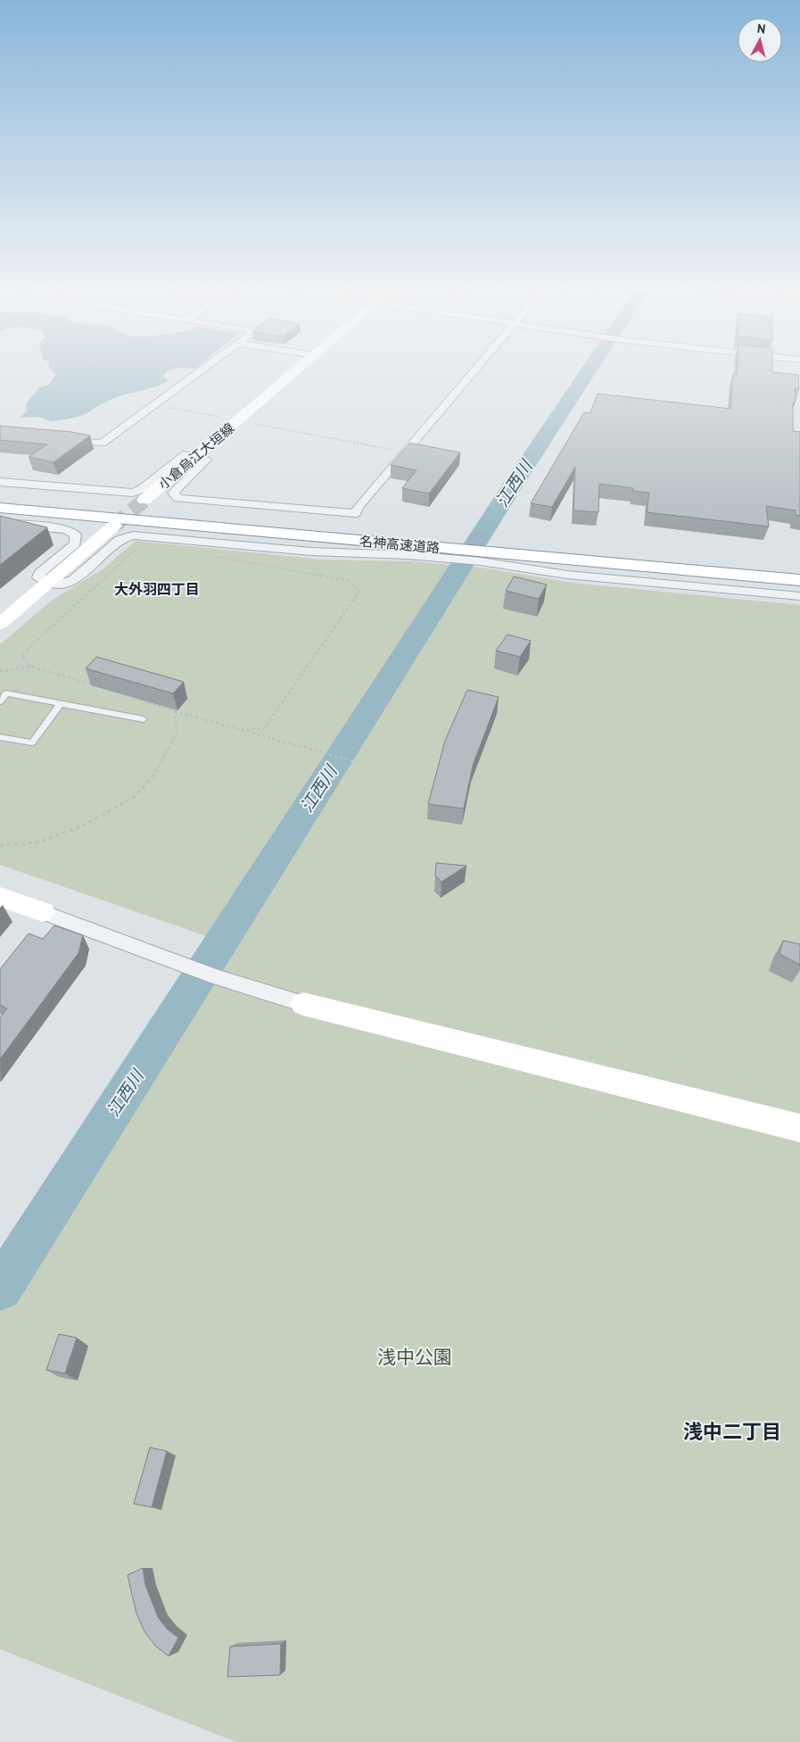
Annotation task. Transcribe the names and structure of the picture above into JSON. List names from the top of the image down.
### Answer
{
  "streets": {
    "highway": ["名神高速道路"],
    "main road": ["小倉烏江大垣線"]
  },
  "districts": ["大外羽四丁目", "浅中二丁目"],
  "water": ["江西川"],
  "parks": ["浅中公園"],
  "north": "top"
}
